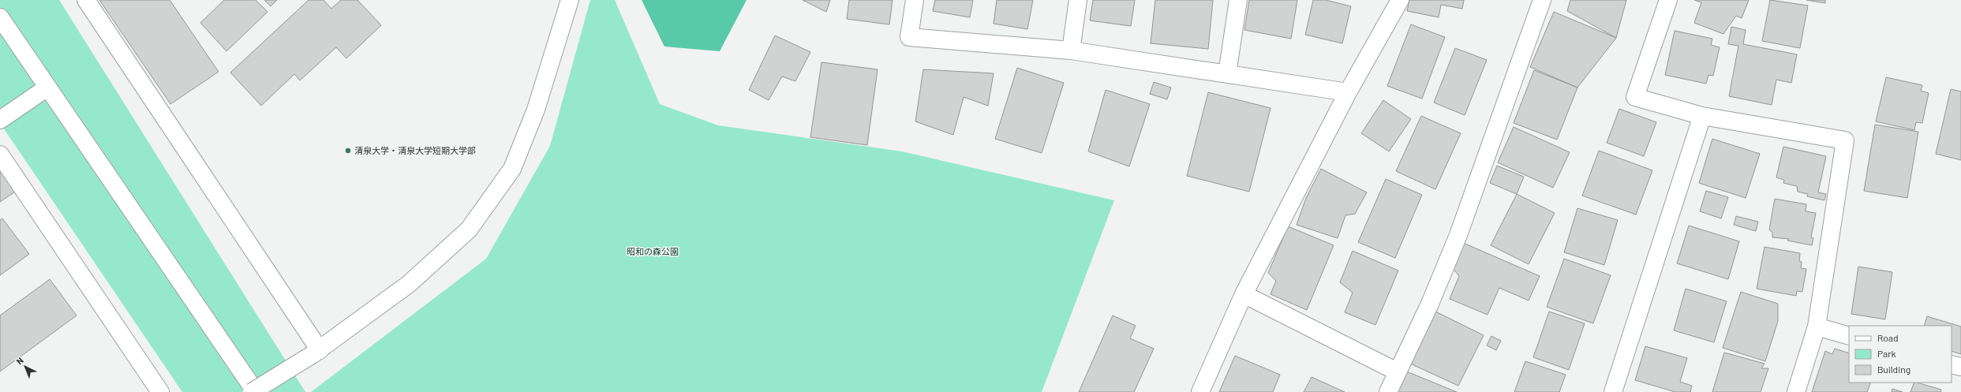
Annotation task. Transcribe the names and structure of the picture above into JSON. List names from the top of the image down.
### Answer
{
  "parks": ["昭和の森公園"],
  "places": ["清泉大学・清泉大学短期大学部"],
  "legend": ["Road", "Park", "Building"],
  "north": "top left"
}
